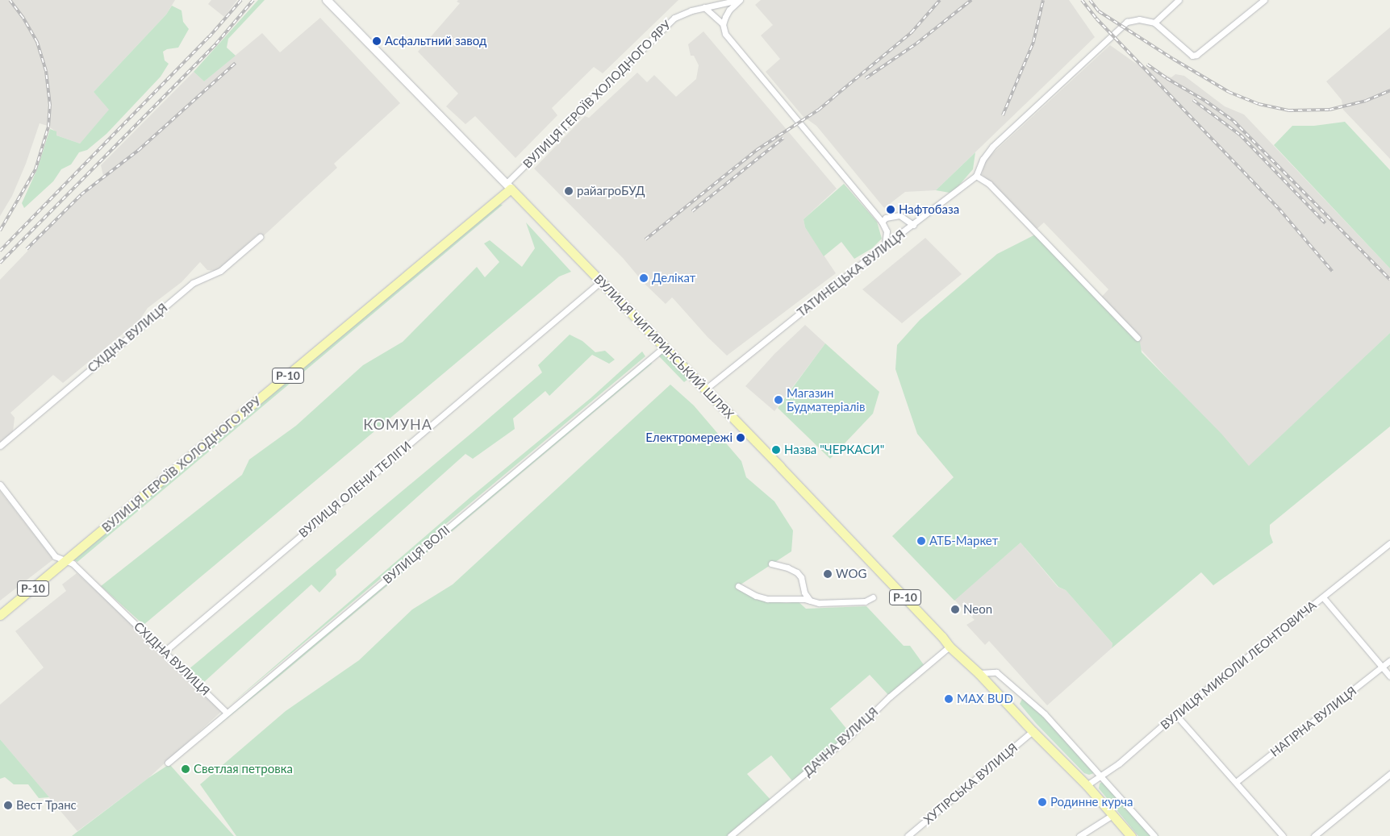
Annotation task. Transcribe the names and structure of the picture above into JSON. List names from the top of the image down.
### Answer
{
  "streets": {
    "main road": ["ВУЛИЦЯ ГЕРОЇВ ХОЛОДНОГО ЯРУ", "ВУЛИЦЯ ЧИГИРИНСЬКИЙ ШЛЯХ", "Р-10"],
    "street": [
      "ТАТИНЕЦЬКА ВУЛИЦЯ",
      "СХІДНА ВУЛИЦЯ",
      "ВУЛИЦЯ ОЛЕНИ ТЕЛІГИ",
      "ВУЛИЦЯ ВОЛІ",
      "ВУЛИЦЯ МИКОЛИ ЛЕОНТОВИЧА",
      "НАГІРНА ВУЛИЦЯ",
      "ДАЧНА ВУЛИЦЯ",
      "ХУТІРСЬКА ВУЛИЦЯ"
    ]
  },
  "crossings": [
    ["ВУЛИЦЯ ГЕРОЇВ ХОЛОДНОГО ЯРУ", "СХІДНА ВУЛИЦЯ"],
    ["ВУЛИЦЯ ГЕРОЇВ ХОЛОДНОГО ЯРУ", "ВУЛИЦЯ ЧИГИРИНСЬКИЙ ШЛЯХ"],
    ["ТАТИНЕЦЬКА ВУЛИЦЯ", "ВУЛИЦЯ ЧИГИРИНСЬКИЙ ШЛЯХ"],
    ["СХІДНА ВУЛИЦЯ", "ВУЛИЦЯ ОЛЕНИ ТЕЛІГИ"],
    ["СХІДНА ВУЛИЦЯ", "ВУЛИЦЯ ВОЛІ"],
    ["ВУЛИЦЯ ЧИГИРИНСЬКИЙ ШЛЯХ", "ВУЛИЦЯ ОЛЕНИ ТЕЛІГИ"],
    ["ВУЛИЦЯ ЧИГИРИНСЬКИЙ ШЛЯХ", "ВУЛИЦЯ ВОЛІ"],
    ["ВУЛИЦЯ ЧИГИРИНСЬКИЙ ШЛЯХ", "ВУЛИЦЯ МИКОЛИ ЛЕОНТОВИЧА"],
    ["ВУЛИЦЯ ЧИГИРИНСЬКИЙ ШЛЯХ", "ДАЧНА ВУЛИЦЯ"],
    ["ВУЛИЦЯ ЧИГИРИНСЬКИЙ ШЛЯХ", "ХУТІРСЬКА ВУЛИЦЯ"]
  ],
  "districts": ["КОМУНА"],
  "places": [
    "Асфальтний завод",
    "райагроБУД",
    "Нафтобаза",
    "Делікат",
    "Магазин Будматеріалів",
    "Електромережі",
    "Назва \"ЧЕРКАСИ\"",
    "АТБ-Маркет",
    "WOG",
    "Neon",
    "MAX BUD",
    "Светлая петровка",
    "Родинне курча",
    "Вест Транс"
  ]
}
